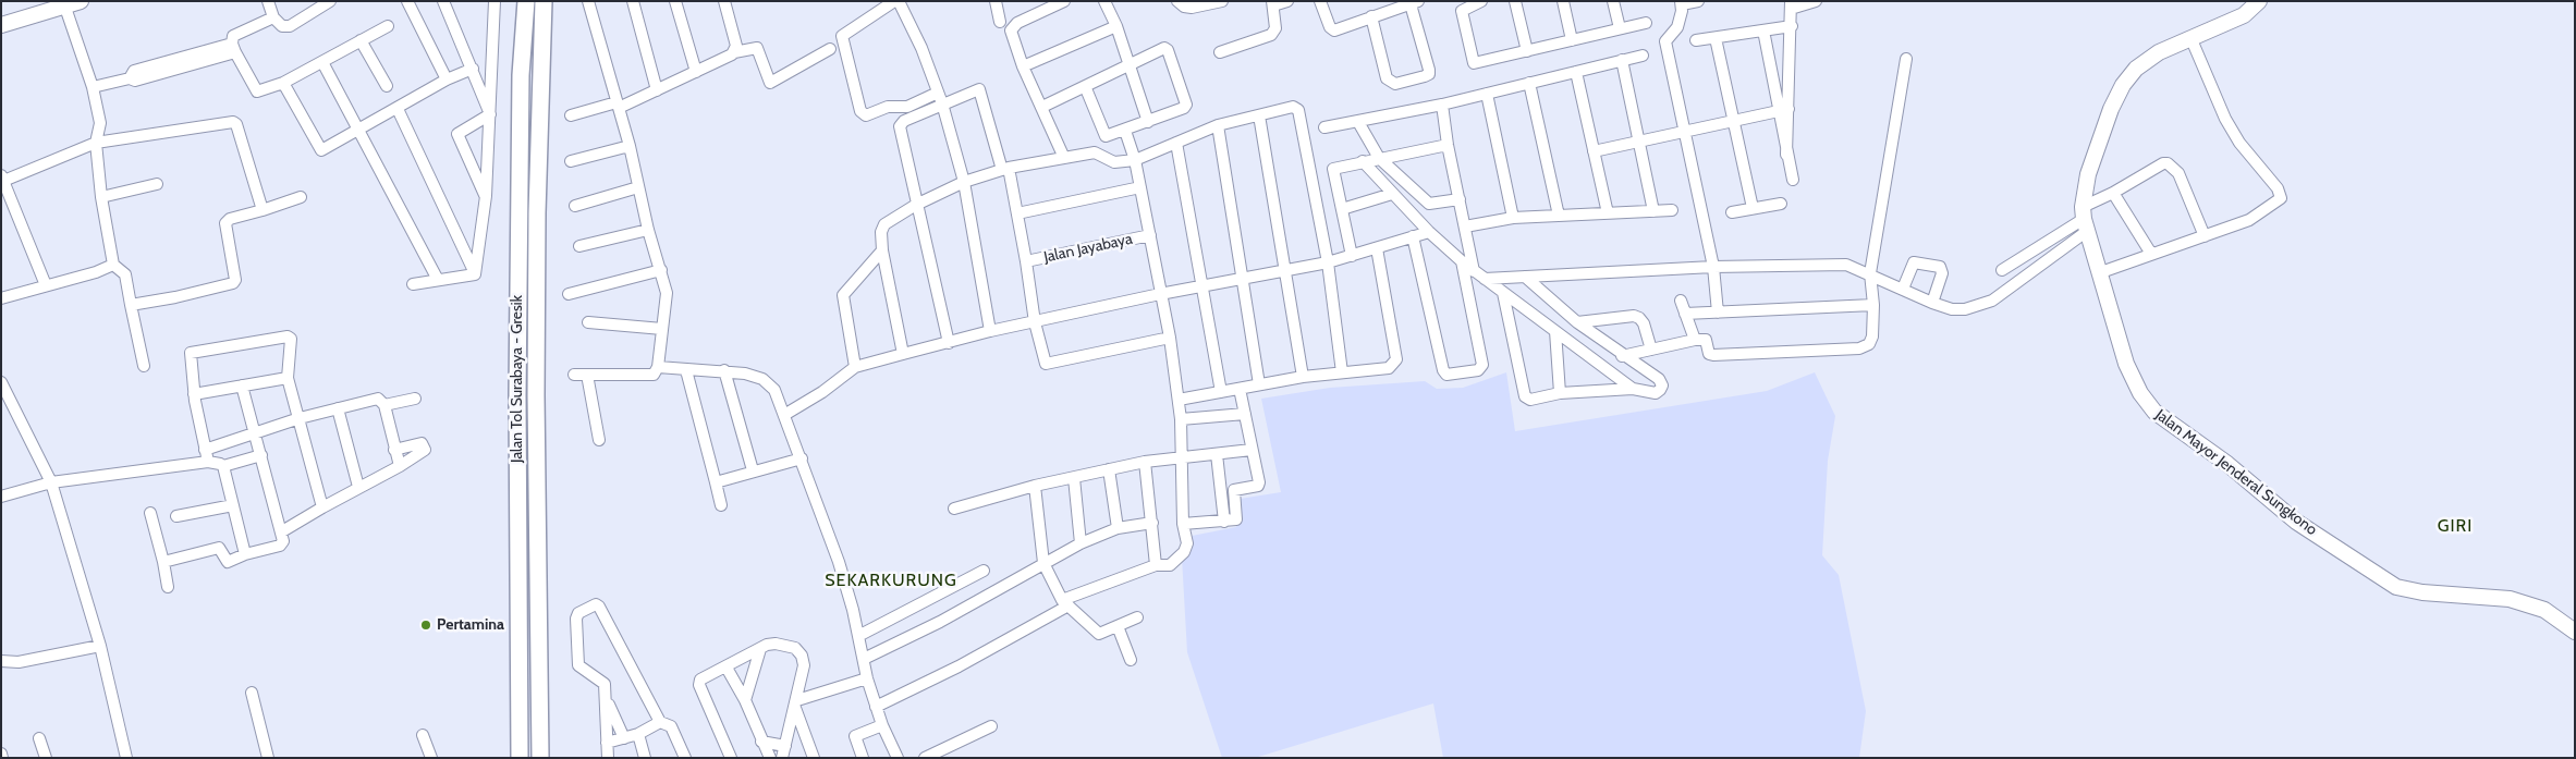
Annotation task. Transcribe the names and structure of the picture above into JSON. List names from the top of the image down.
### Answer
{
  "streets": {
    "highway": ["Jalan Tol Surabaya - Gresik"],
    "main road": ["Jalan Mayor Jenderal Sungkono"],
    "street": ["Jalan Jayabaya"]
  },
  "districts": ["GIRI", "SEKARKURUNG"],
  "places": ["Pertamina"]
}
